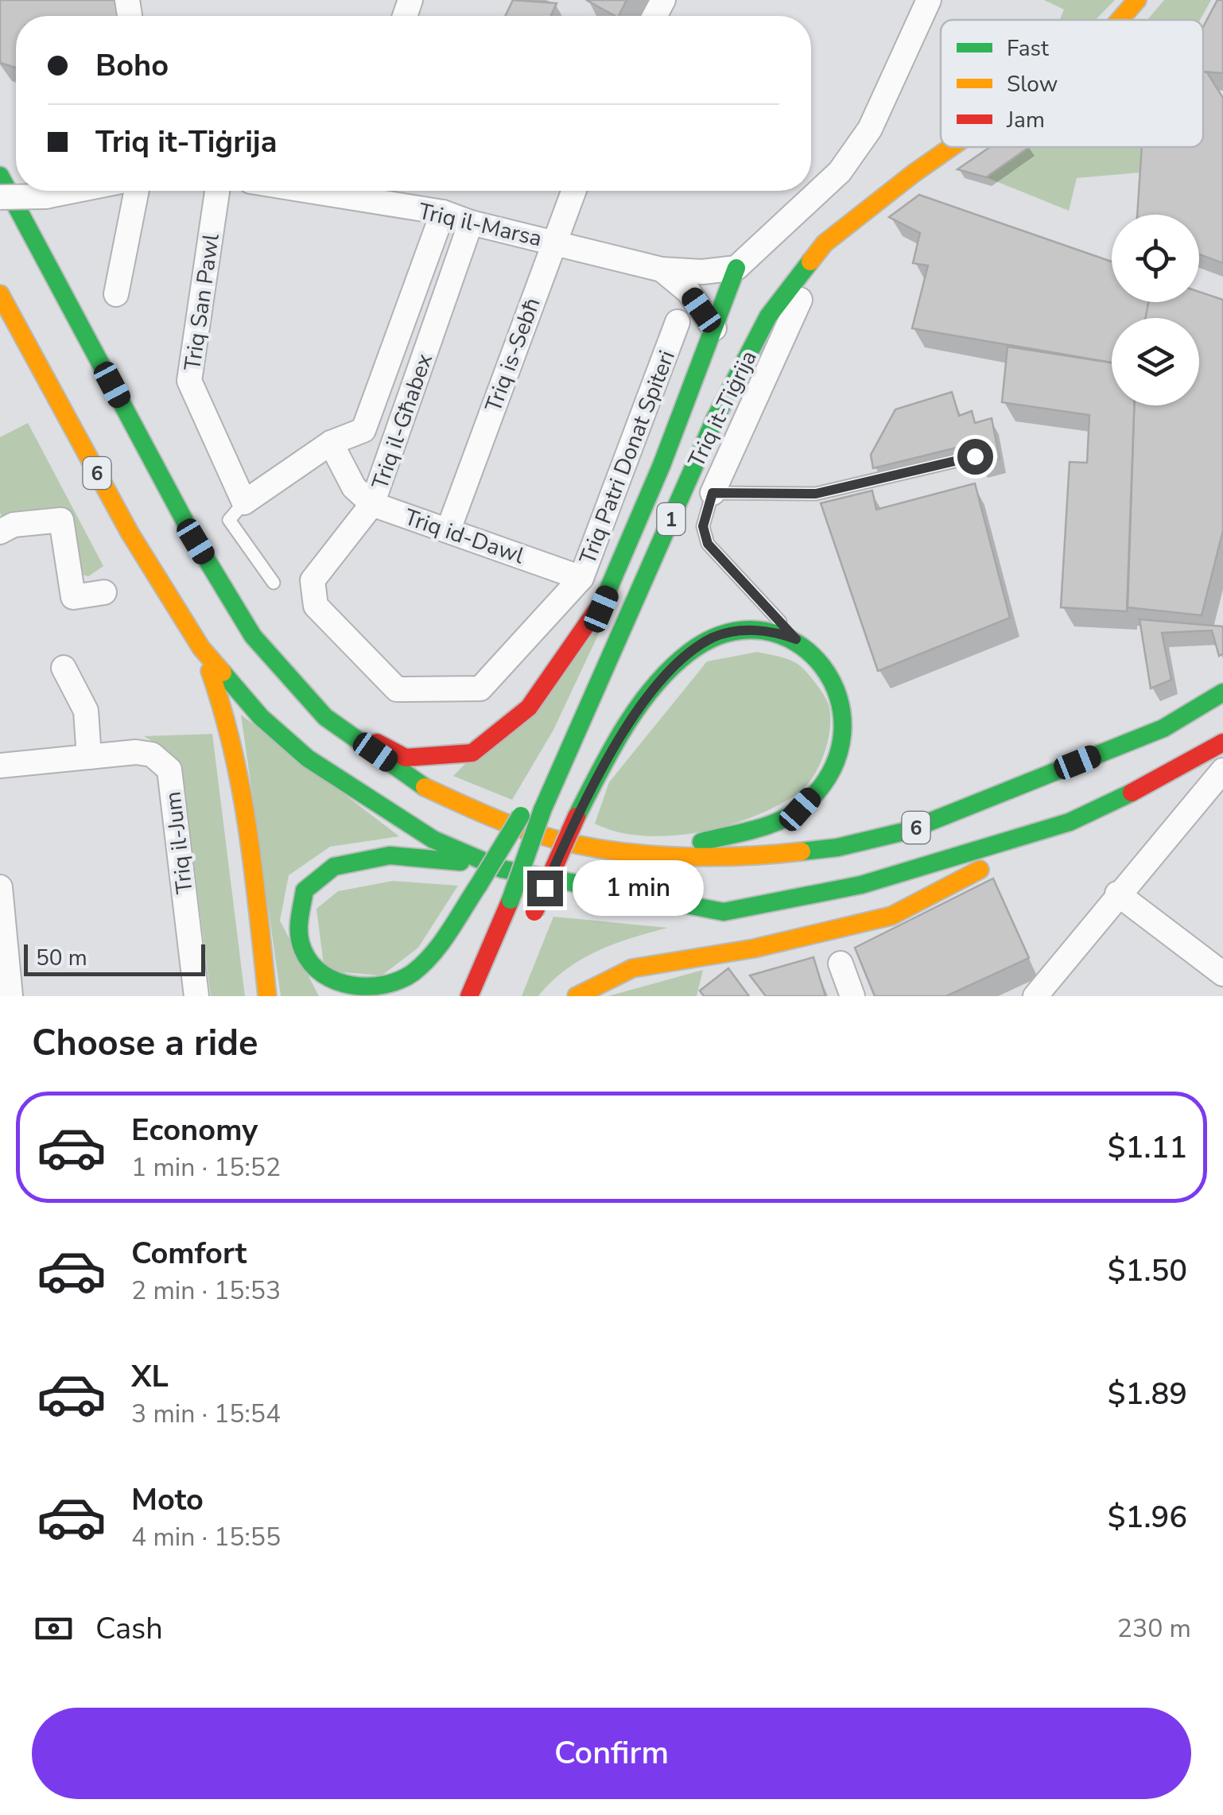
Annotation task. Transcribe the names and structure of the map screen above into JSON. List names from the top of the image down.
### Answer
{
  "streets": {
    "highway": ["Triq it-Tiġrija", "6", "1"],
    "street": [
      "Triq il-Marsa",
      "Triq San Pawl",
      "Triq is-Sebħ",
      "Triq il-Għabex",
      "Triq Patri Donat Spiteri",
      "Triq id-Dawl",
      "Triq il-Jum"
    ]
  },
  "crossings": [
    ["Triq il-Marsa", "Triq is-Sebħ"],
    ["Triq il-Marsa", "Triq il-Għabex"],
    ["Triq San Pawl", "Triq il-Għabex"],
    ["Triq is-Sebħ", "Triq id-Dawl"],
    ["Triq il-Għabex", "Triq Patri Donat Spiteri"],
    ["Triq il-Għabex", "Triq id-Dawl"],
    ["Triq Patri Donat Spiteri", "Triq id-Dawl"]
  ],
  "legend": ["Fast", "Slow", "Jam"],
  "scale_bar": "50 m",
  "page": {
    "banner": ["Boho", "Triq it-Tiġrija"],
    "bubble": "1 min",
    "scale": "50 m",
    "heading": "Choose a ride",
    "list": [
      {
        "name": "Economy",
        "note": "1 min · 15:52",
        "value": "$1.11"
      },
      {
        "name": "Comfort",
        "note": "2 min · 15:53",
        "value": "$1.50"
      },
      {
        "name": "XL",
        "note": "3 min · 15:54",
        "value": "$1.89"
      },
      {
        "name": "Moto",
        "note": "4 min · 15:55",
        "value": "$1.96"
      }
    ],
    "pay": ["Cash", "230 m"],
    "buttons": "Confirm"
  }
}
